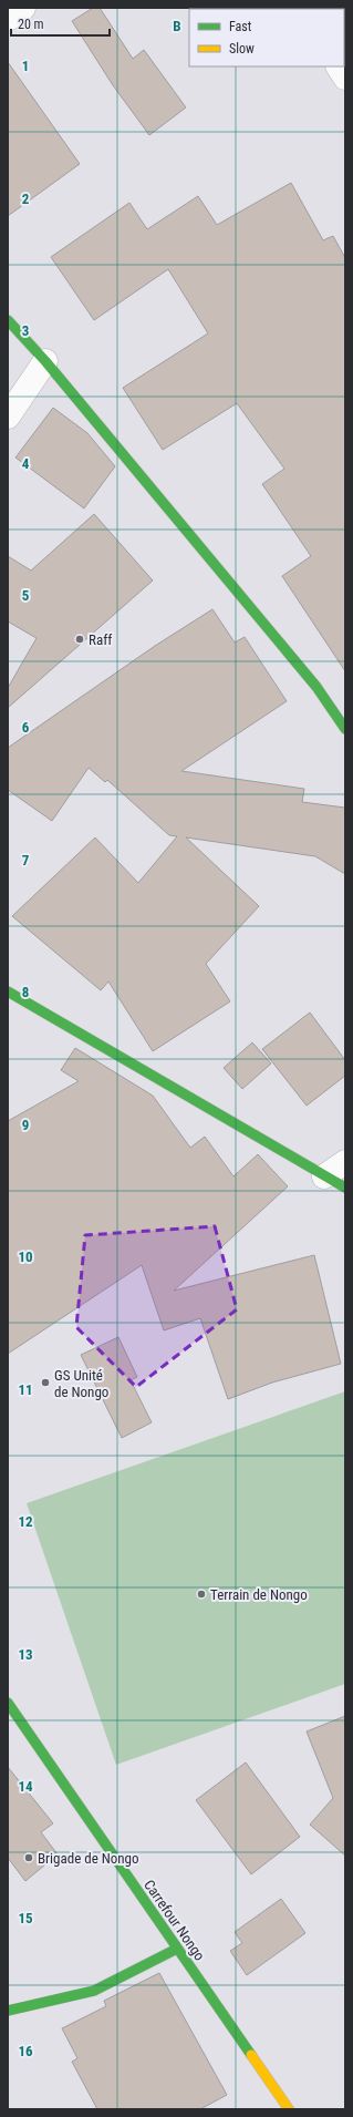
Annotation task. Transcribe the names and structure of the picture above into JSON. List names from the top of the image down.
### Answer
{
  "streets": {
    "street": ["Carrefour Nongo"]
  },
  "places": [
    "Raff",
    "GS Unité de Nongo",
    "Terrain de Nongo",
    "Brigade de Nongo"
  ],
  "legend": ["Fast", "Slow"],
  "scale_bar": "20 m",
  "grid": {
    "columns": ["B"],
    "rows": [
      "1",
      "2",
      "3",
      "4",
      "5",
      "6",
      "7",
      "8",
      "9",
      "10",
      "11",
      "12",
      "13",
      "14",
      "15",
      "16"
    ]
  }
}
